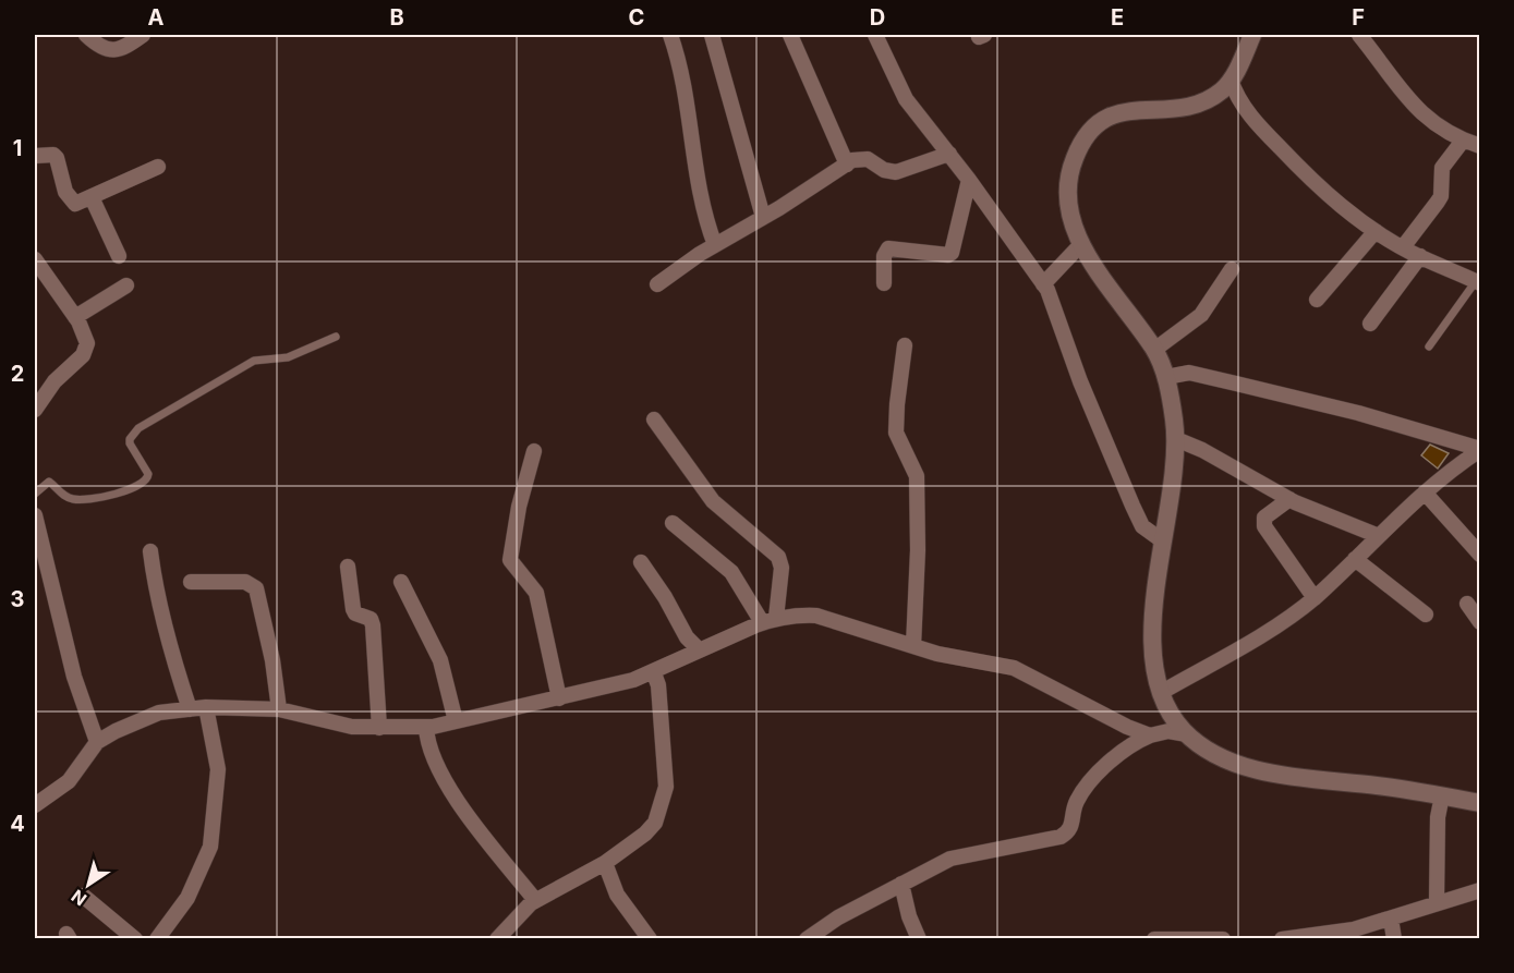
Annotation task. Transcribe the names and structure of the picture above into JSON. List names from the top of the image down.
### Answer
{
  "north": "bottom left",
  "grid": {
    "columns": [
      "A",
      "B",
      "C",
      "D",
      "E",
      "F"
    ],
    "rows": [
      "1",
      "2",
      "3",
      "4"
    ]
  }
}
